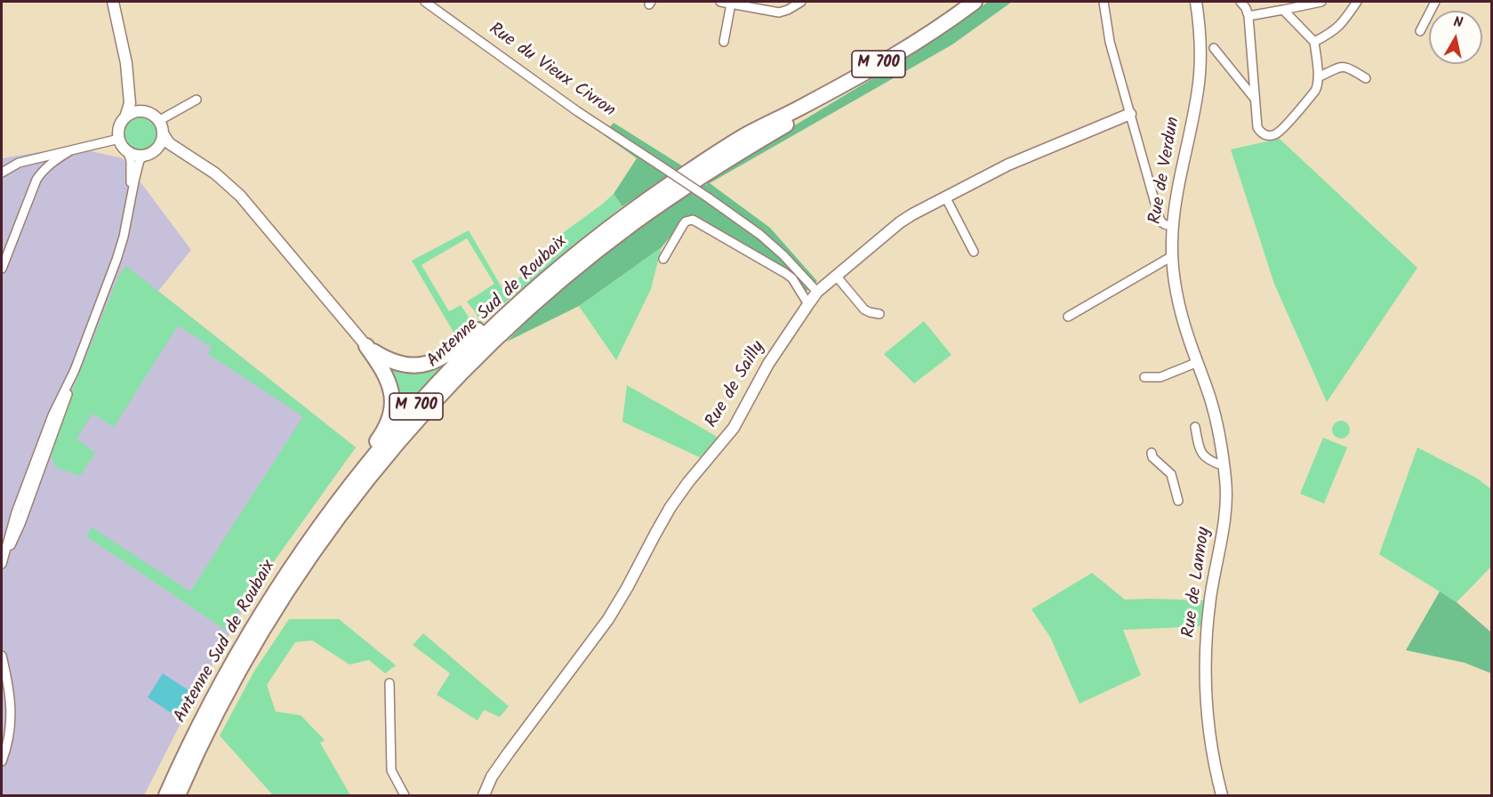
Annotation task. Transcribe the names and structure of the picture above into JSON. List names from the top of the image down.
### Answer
{
  "streets": {
    "highway": ["M 700", "Antenne Sud de Roubaix"],
    "main road": ["Rue de Verdun", "Rue de Sailly", "Rue de Lannoy"],
    "street": ["Rue du Vieux Civron"]
  },
  "crossings": [
    ["Rue du Vieux Civron", "Rue de Sailly"],
    ["Rue de Verdun", "Rue de Lannoy"]
  ],
  "north": "top"
}
